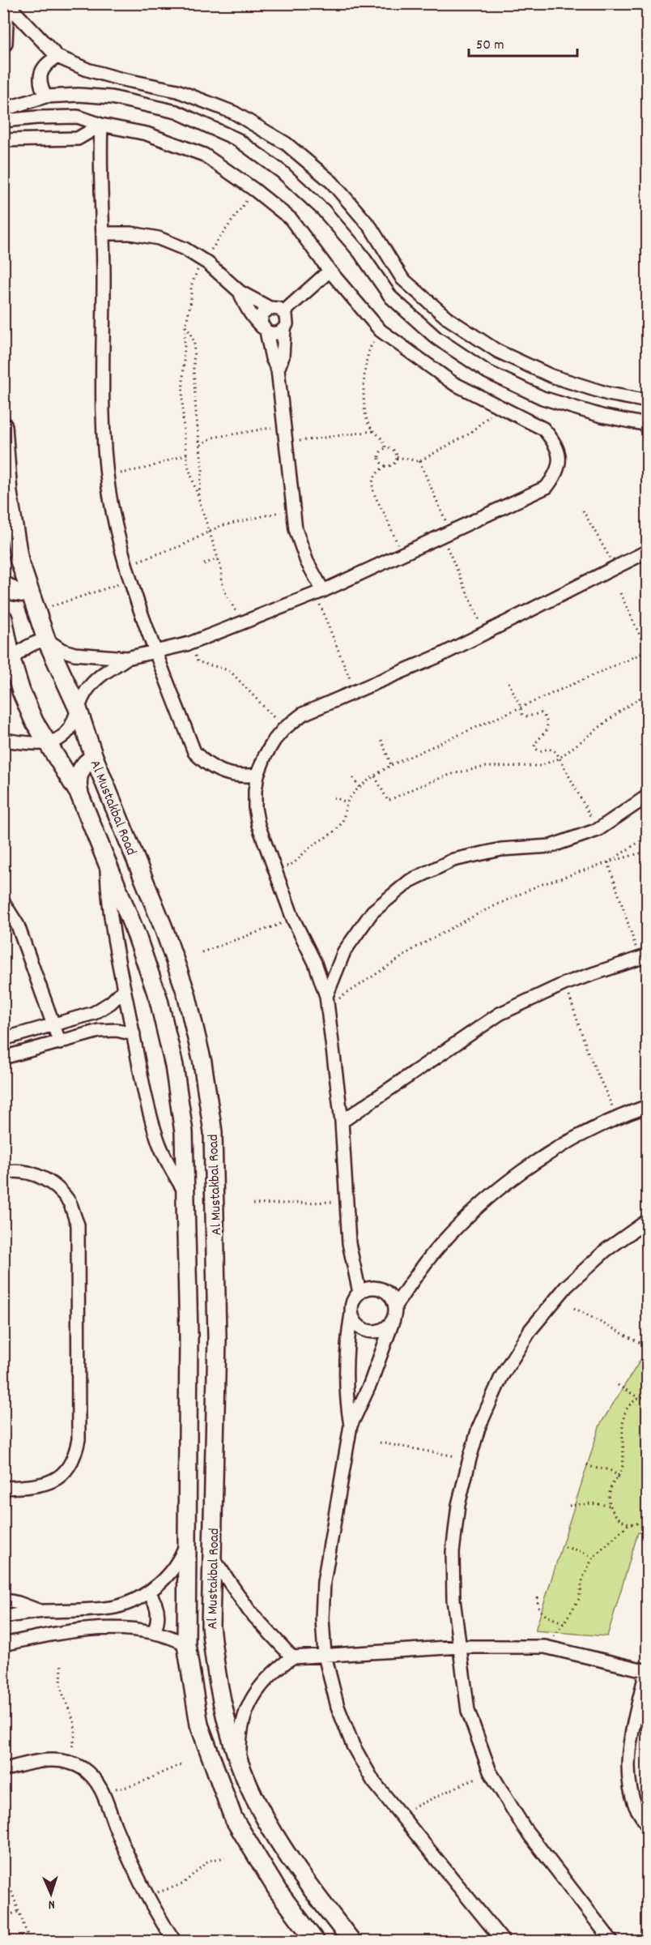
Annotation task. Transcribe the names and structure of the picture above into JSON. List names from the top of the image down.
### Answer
{
  "streets": {
    "main road": ["Al Mustakbal Road"]
  },
  "scale_bar": "50 m",
  "north": "bottom"
}
